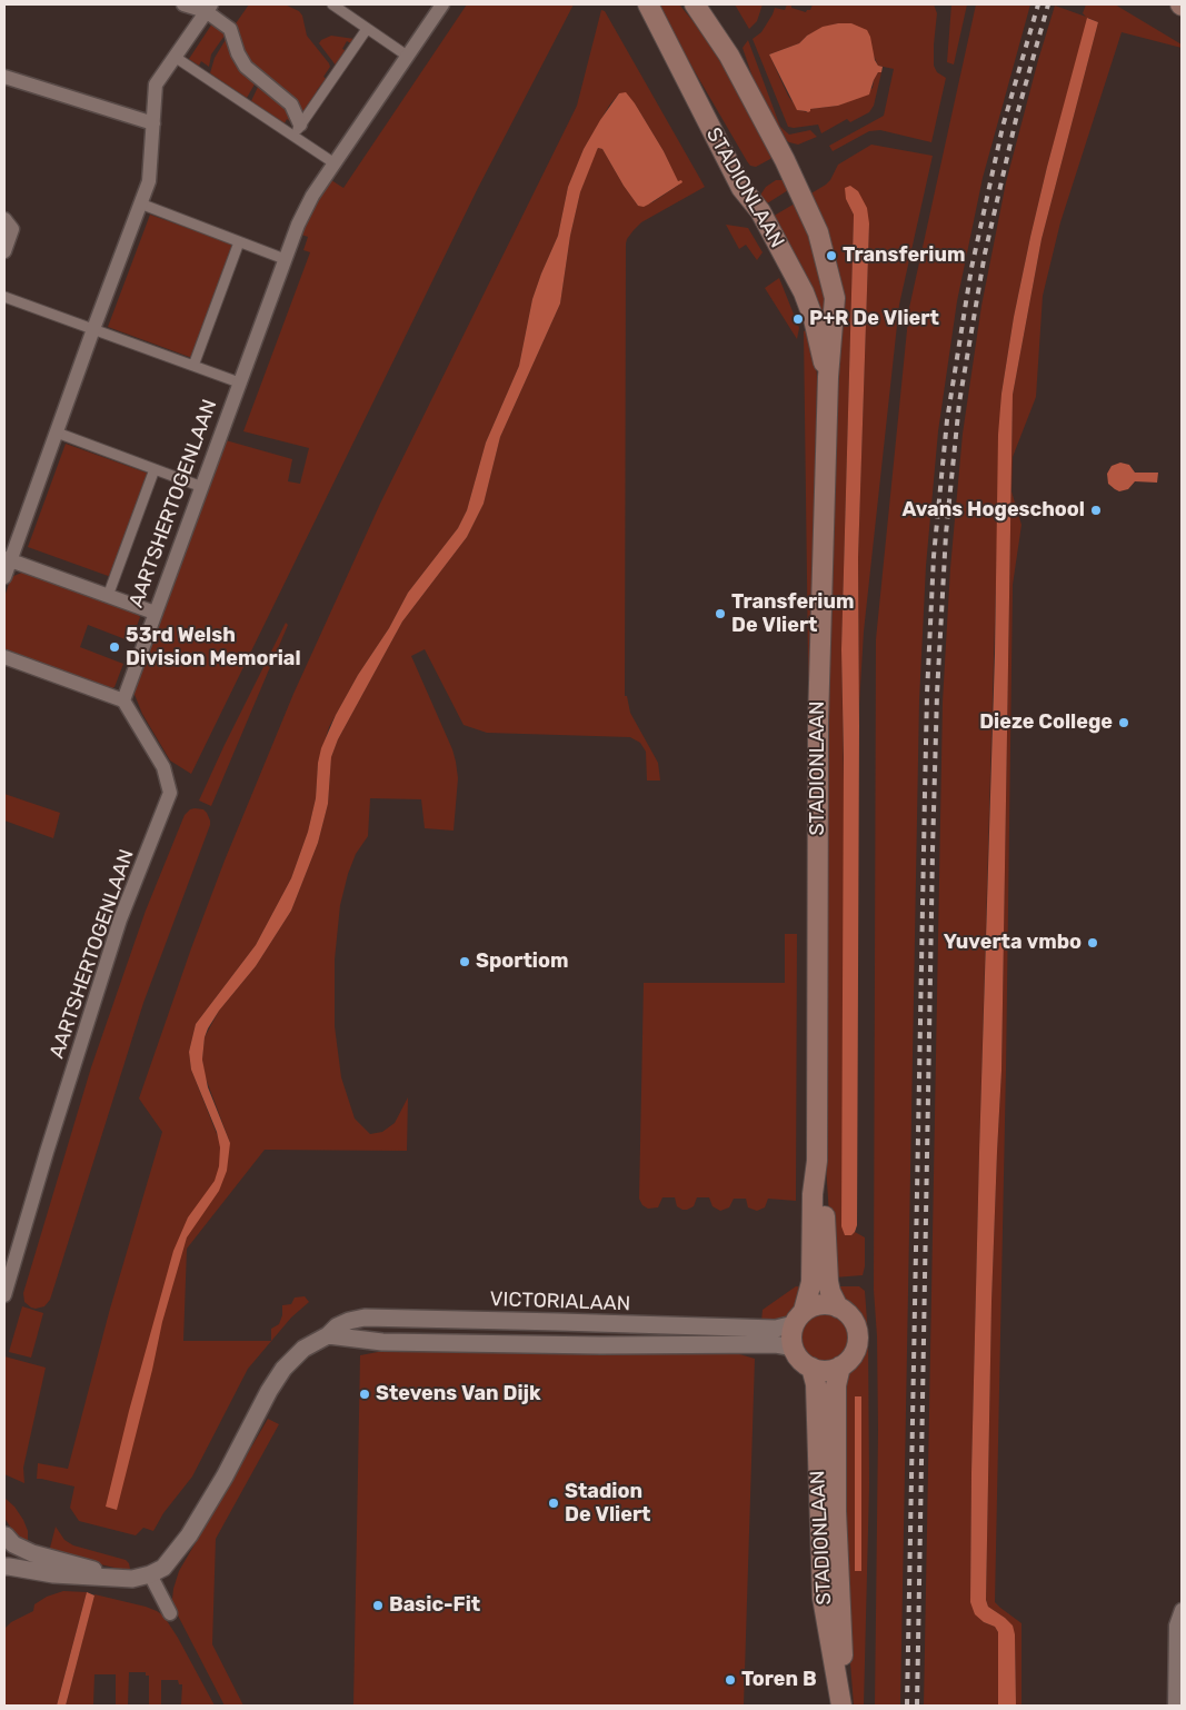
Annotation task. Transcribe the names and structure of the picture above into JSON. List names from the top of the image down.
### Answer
{
  "streets": {
    "main road": ["STADIONLAAN"],
    "street": ["AARTSHERTOGENLAAN", "VICTORIALAAN"]
  },
  "crossings": [
    ["STADIONLAAN", "VICTORIALAAN"]
  ],
  "places": [
    "Transferium",
    "P+R De Vliert",
    "Avans Hogeschool",
    "Transferium De Vliert",
    "53rd Welsh Division Memorial",
    "Dieze College",
    "Yuverta vmbo",
    "Sportiom",
    "Stevens Van Dijk",
    "Stadion De Vliert",
    "Basic-Fit",
    "Toren B"
  ]
}
